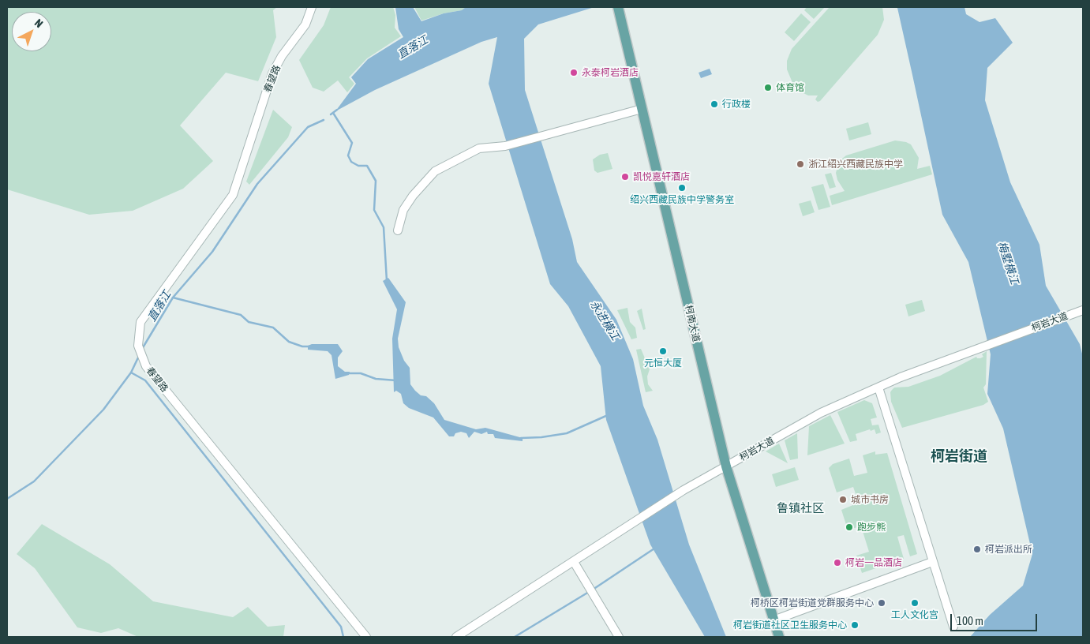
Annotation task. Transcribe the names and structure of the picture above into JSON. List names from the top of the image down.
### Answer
{
  "streets": {
    "main road": ["柯南大道"],
    "street": ["春望路", "柯岩大道"]
  },
  "crossings": [
    ["柯岩大道", "柯南大道"]
  ],
  "districts": ["柯岩街道", "鲁镇社区"],
  "water": ["直落江", "梅墅横江", "永进横江"],
  "places": [
    "永泰柯岩酒店",
    "体育馆",
    "行政楼",
    "浙江绍兴西藏民族中学",
    "凯悦嘉轩酒店",
    "绍兴西藏民族中学警务室",
    "元恒大厦",
    "城市书房",
    "跑步熊",
    "柯岩派出所",
    "柯岩一品酒店",
    "柯桥区柯岩街道党群服务中心",
    "工人文化宫",
    "柯岩街道社区卫生服务中心"
  ],
  "scale_bar": "100 m",
  "north": "top right"
}
